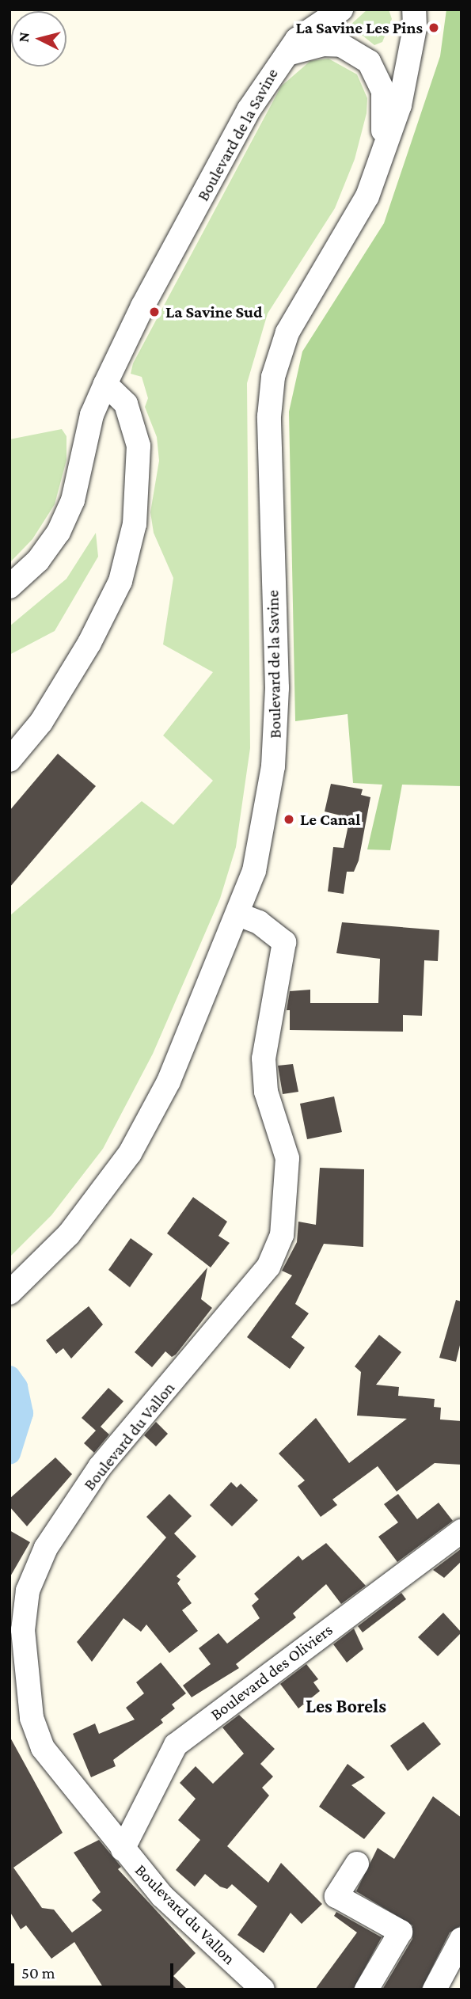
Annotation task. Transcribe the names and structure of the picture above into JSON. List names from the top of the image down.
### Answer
{
  "streets": {
    "street": ["Boulevard de la Savine", "Boulevard du Vallon", "Boulevard des Oliviers"]
  },
  "crossings": [
    ["Boulevard de la Savine", "Boulevard du Vallon"],
    ["Boulevard du Vallon", "Boulevard des Oliviers"]
  ],
  "districts": ["Les Borels"],
  "places": ["La Savine Les Pins", "La Savine Sud", "Le Canal"],
  "scale_bar": "50 m",
  "north": "left"
}
